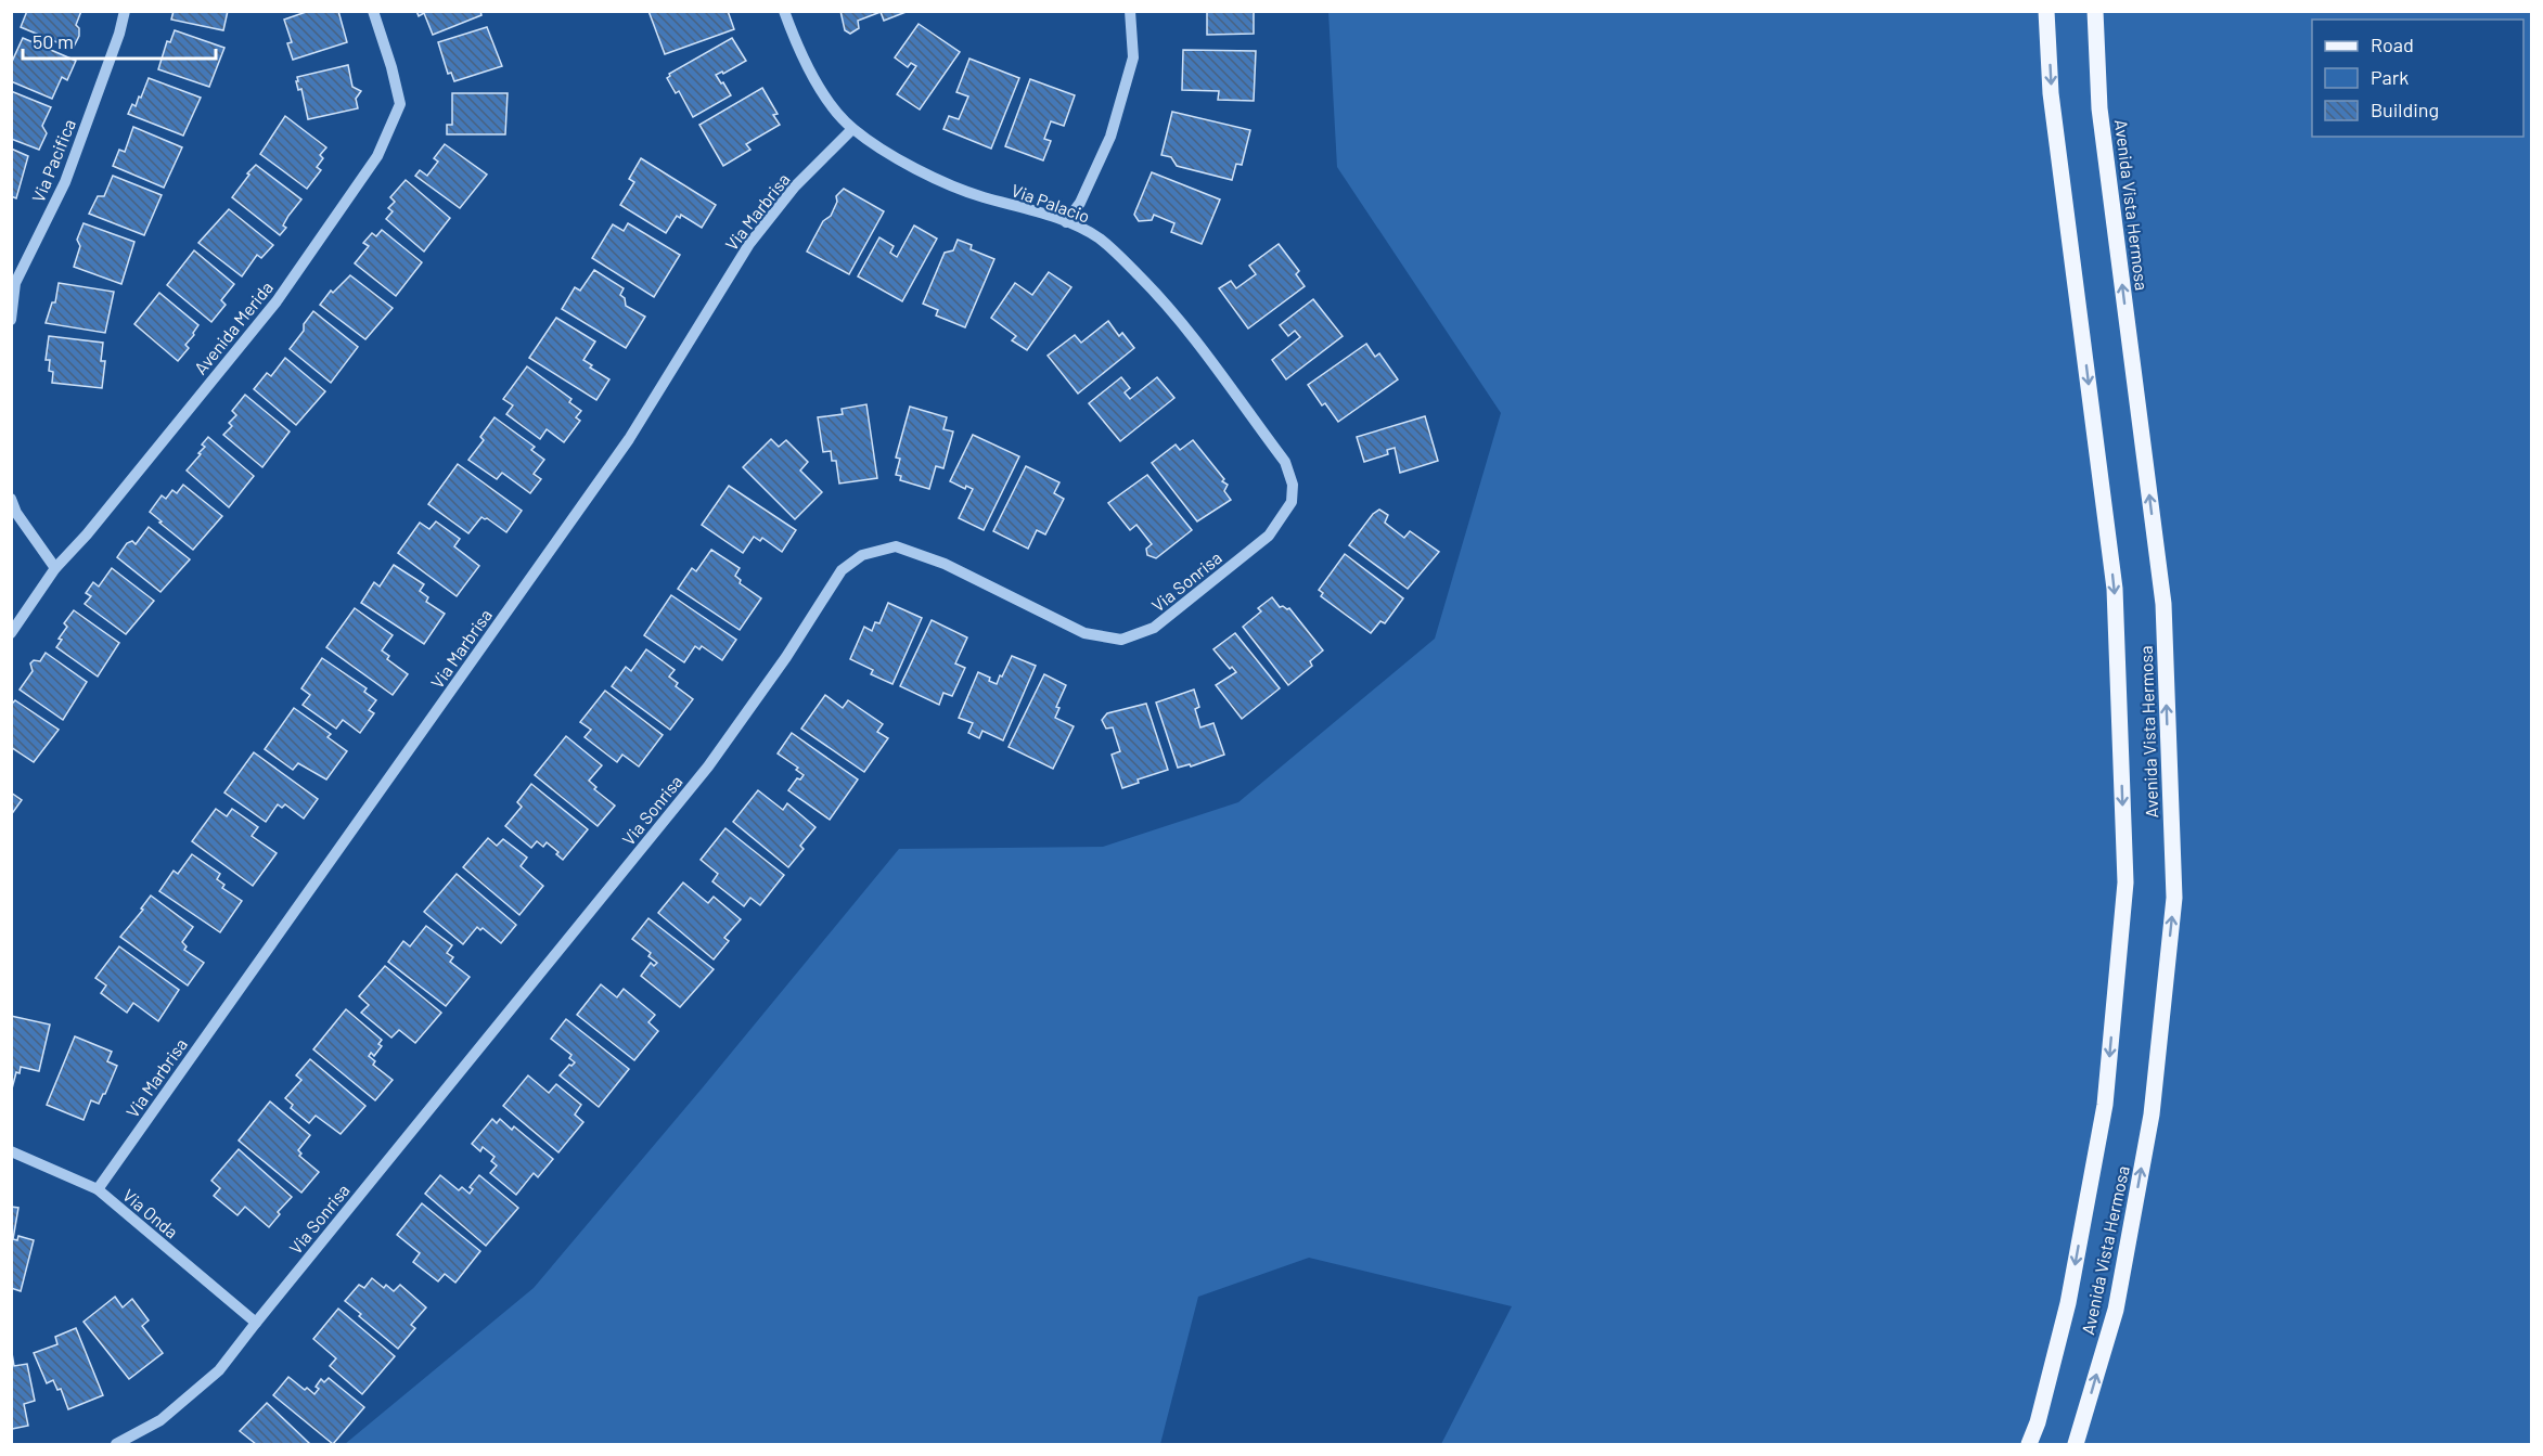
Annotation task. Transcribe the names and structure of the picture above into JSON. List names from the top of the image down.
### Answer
{
  "streets": {
    "main road": ["Avenida Vista Hermosa"],
    "street": [
      "Via Pacifica",
      "Via Palacio",
      "Via Marbrisa",
      "Avenida Merida",
      "Via Sonrisa",
      "Via Onda"
    ]
  },
  "crossings": [
    ["Via Palacio", "Via Marbrisa"],
    ["Via Palacio", "Via Sonrisa"],
    ["Via Marbrisa", "Via Onda"],
    ["Via Sonrisa", "Via Onda"]
  ],
  "legend": ["Road", "Park", "Building"],
  "scale_bar": "50 m"
}
